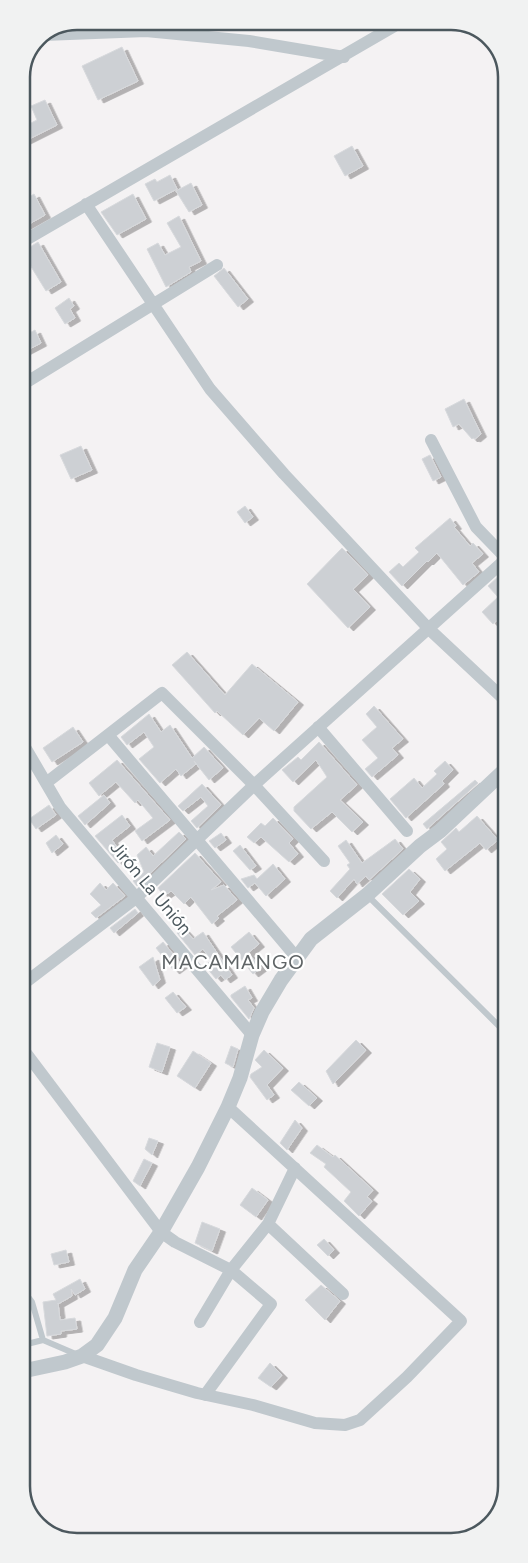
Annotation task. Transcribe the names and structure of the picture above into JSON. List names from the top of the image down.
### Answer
{
  "streets": {
    "street": ["Jirón La Unión"]
  },
  "districts": ["MACAMANGO"]
}
